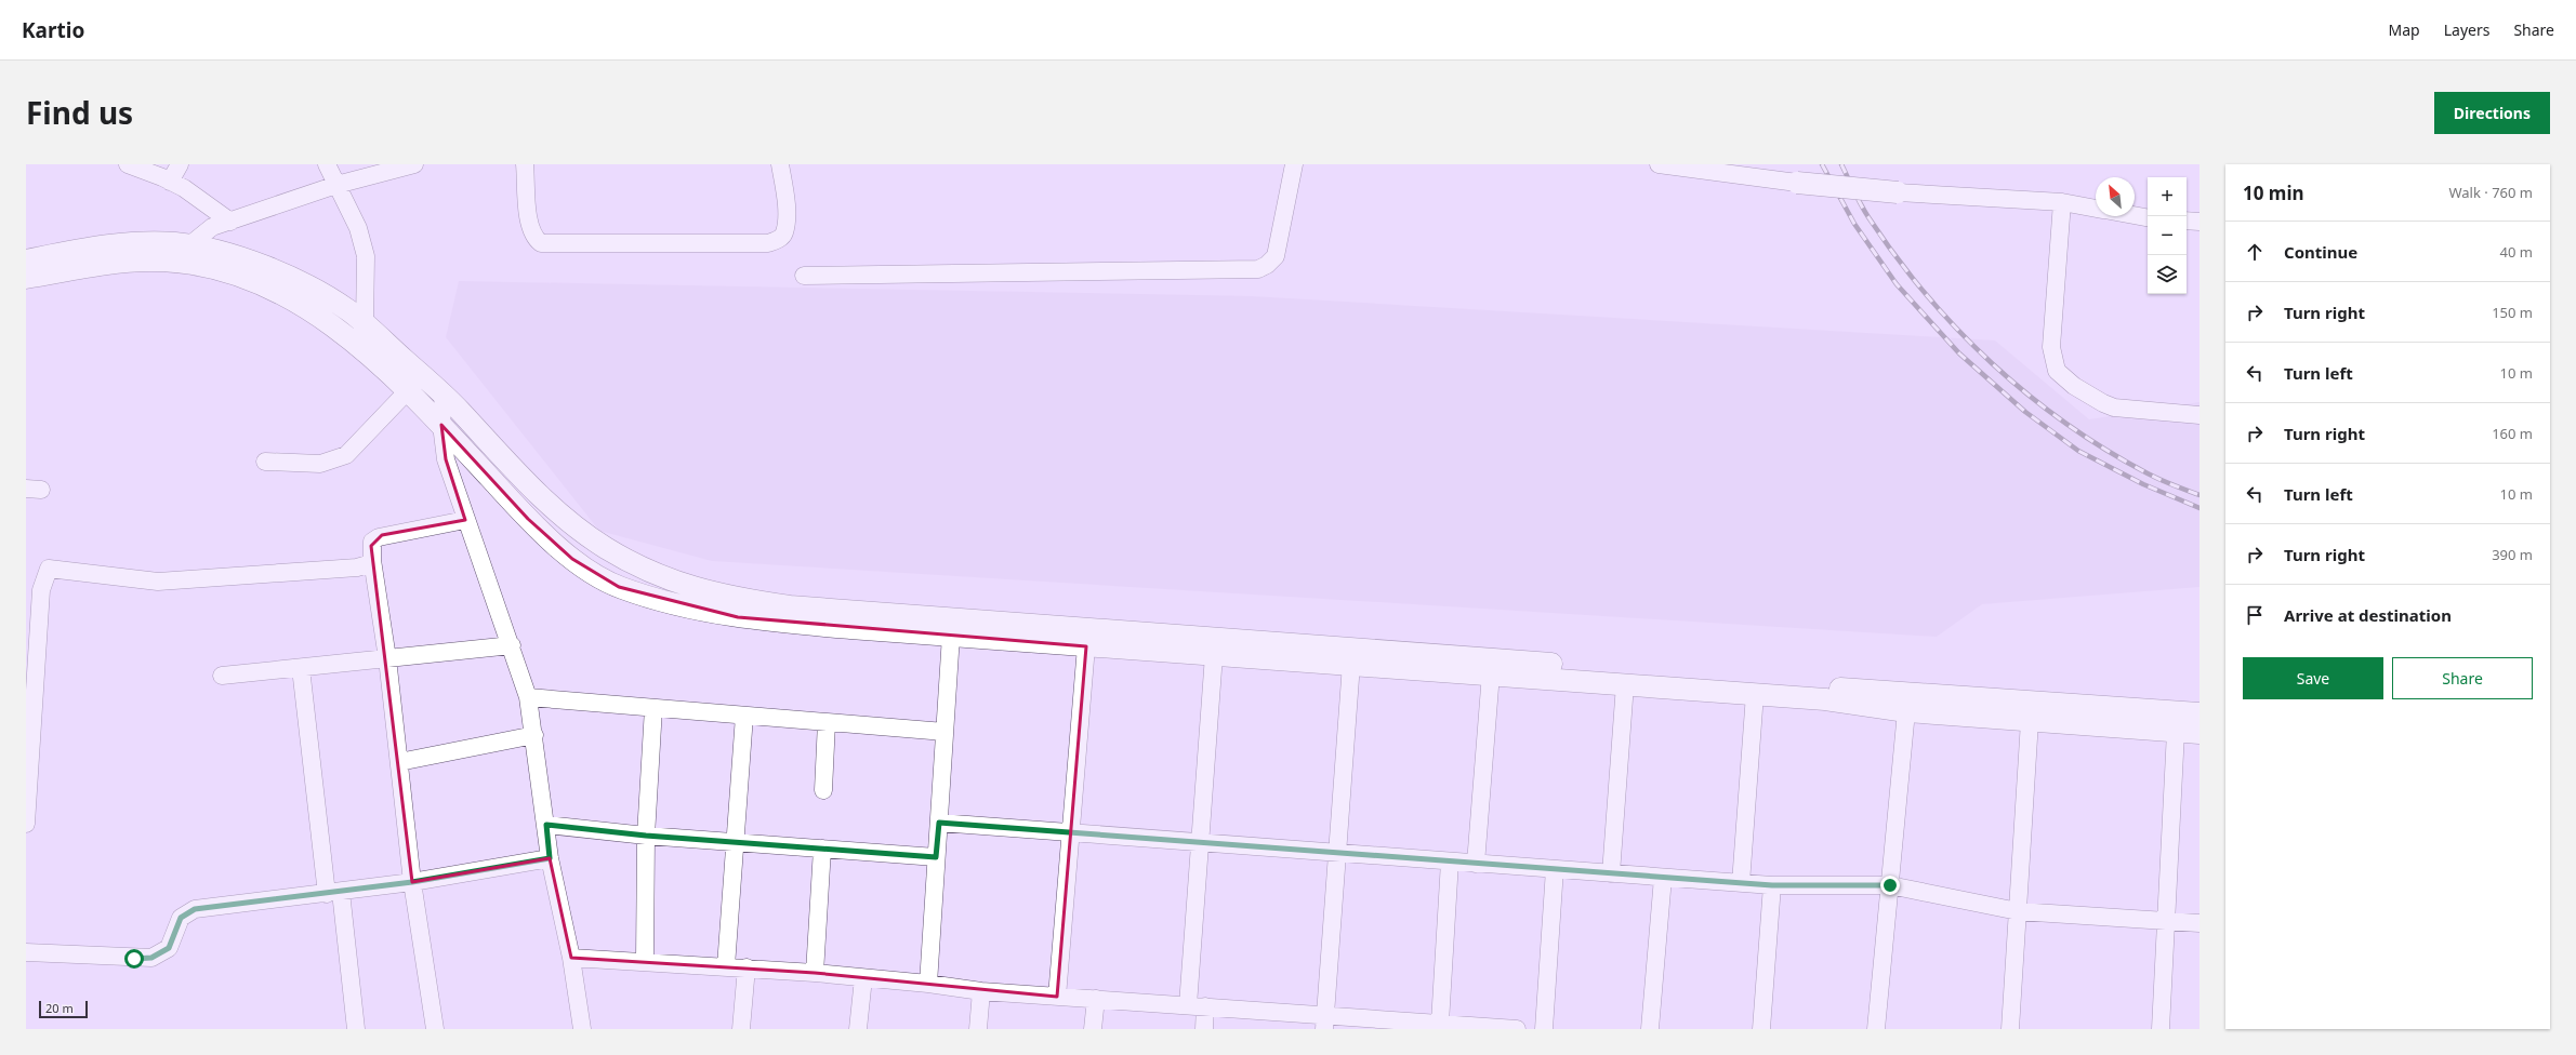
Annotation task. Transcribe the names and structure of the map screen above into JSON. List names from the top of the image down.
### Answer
{
  "scale_bar": "20 m",
  "north": "top left",
  "page": {
    "header": "Kartio",
    "nav": ["Map", "Layers", "Share"],
    "title": "Find us",
    "buttons": [
      "Directions",
      ["Save", "Share"]
    ],
    "heading": ["10 min", "Walk · 760 m"],
    "map_buttons": ["+", "−"],
    "list": [
      ["Continue", "40 m"],
      ["Turn right", "150 m"],
      ["Turn left", "10 m"],
      ["Turn right", "160 m"],
      ["Turn left", "10 m"],
      ["Turn right", "390 m"],
      "Arrive at destination"
    ],
    "scale": "20 m"
  }
}
